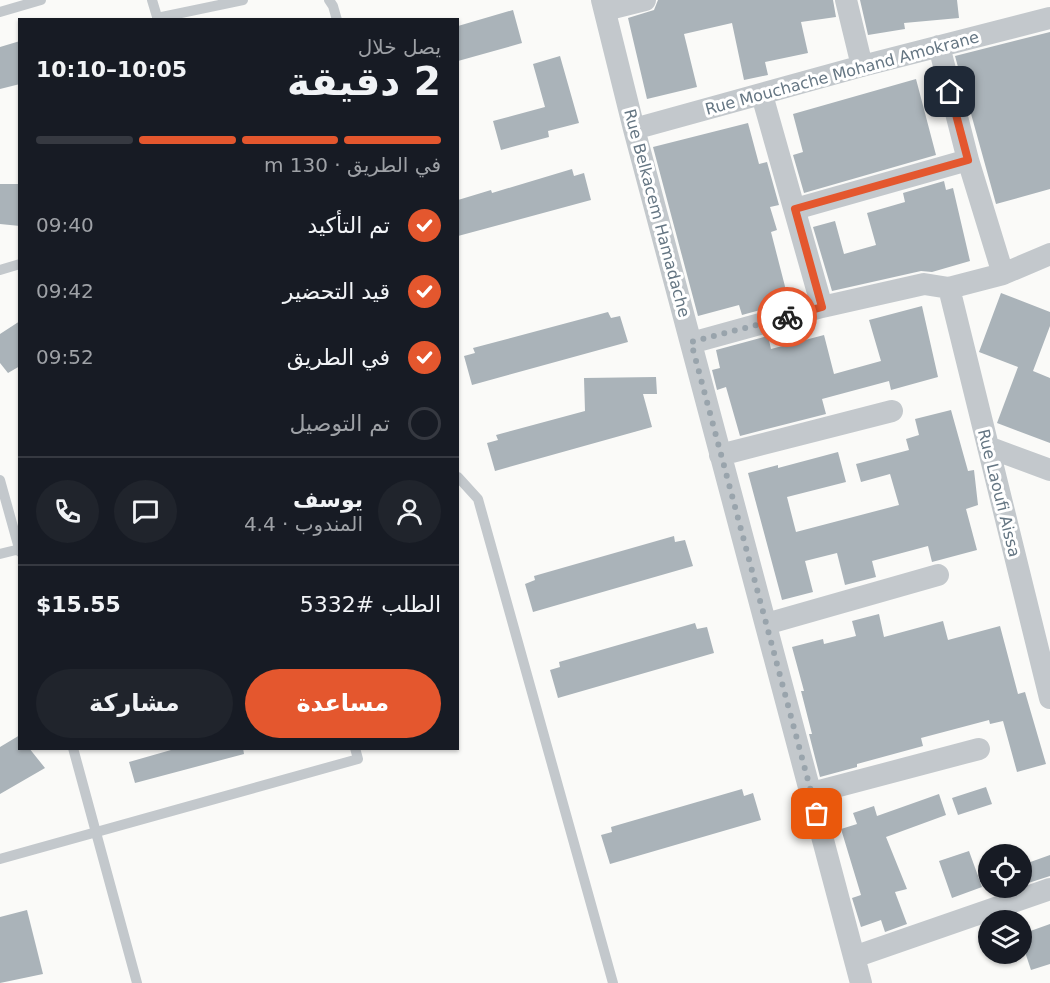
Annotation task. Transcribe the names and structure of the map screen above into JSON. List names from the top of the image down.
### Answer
{
  "streets": {
    "street": ["Rue Mouchache Mohand Amokrane", "Rue Belkacem Hamadache", "Rue Laoufi Aissa"]
  },
  "crossings": [
    ["Rue Mouchache Mohand Amokrane", "Rue Belkacem Hamadache"]
  ],
  "page": {
    "heading": ["2 دقيقة", "يصل خلال", "10:05–10:10"],
    "panel": [
      "يوسف",
      "المندوب · 4.4",
      "الطلب #5332",
      "$15.55"
    ],
    "bar": "في الطريق · 130 m",
    "list": [
      ["تم التأكيد", "09:40"],
      ["قيد التحضير", "09:42"],
      ["في الطريق", "09:52"],
      "تم التوصيل"
    ],
    "buttons": ["مساعدة", "مشاركة"]
  }
}
